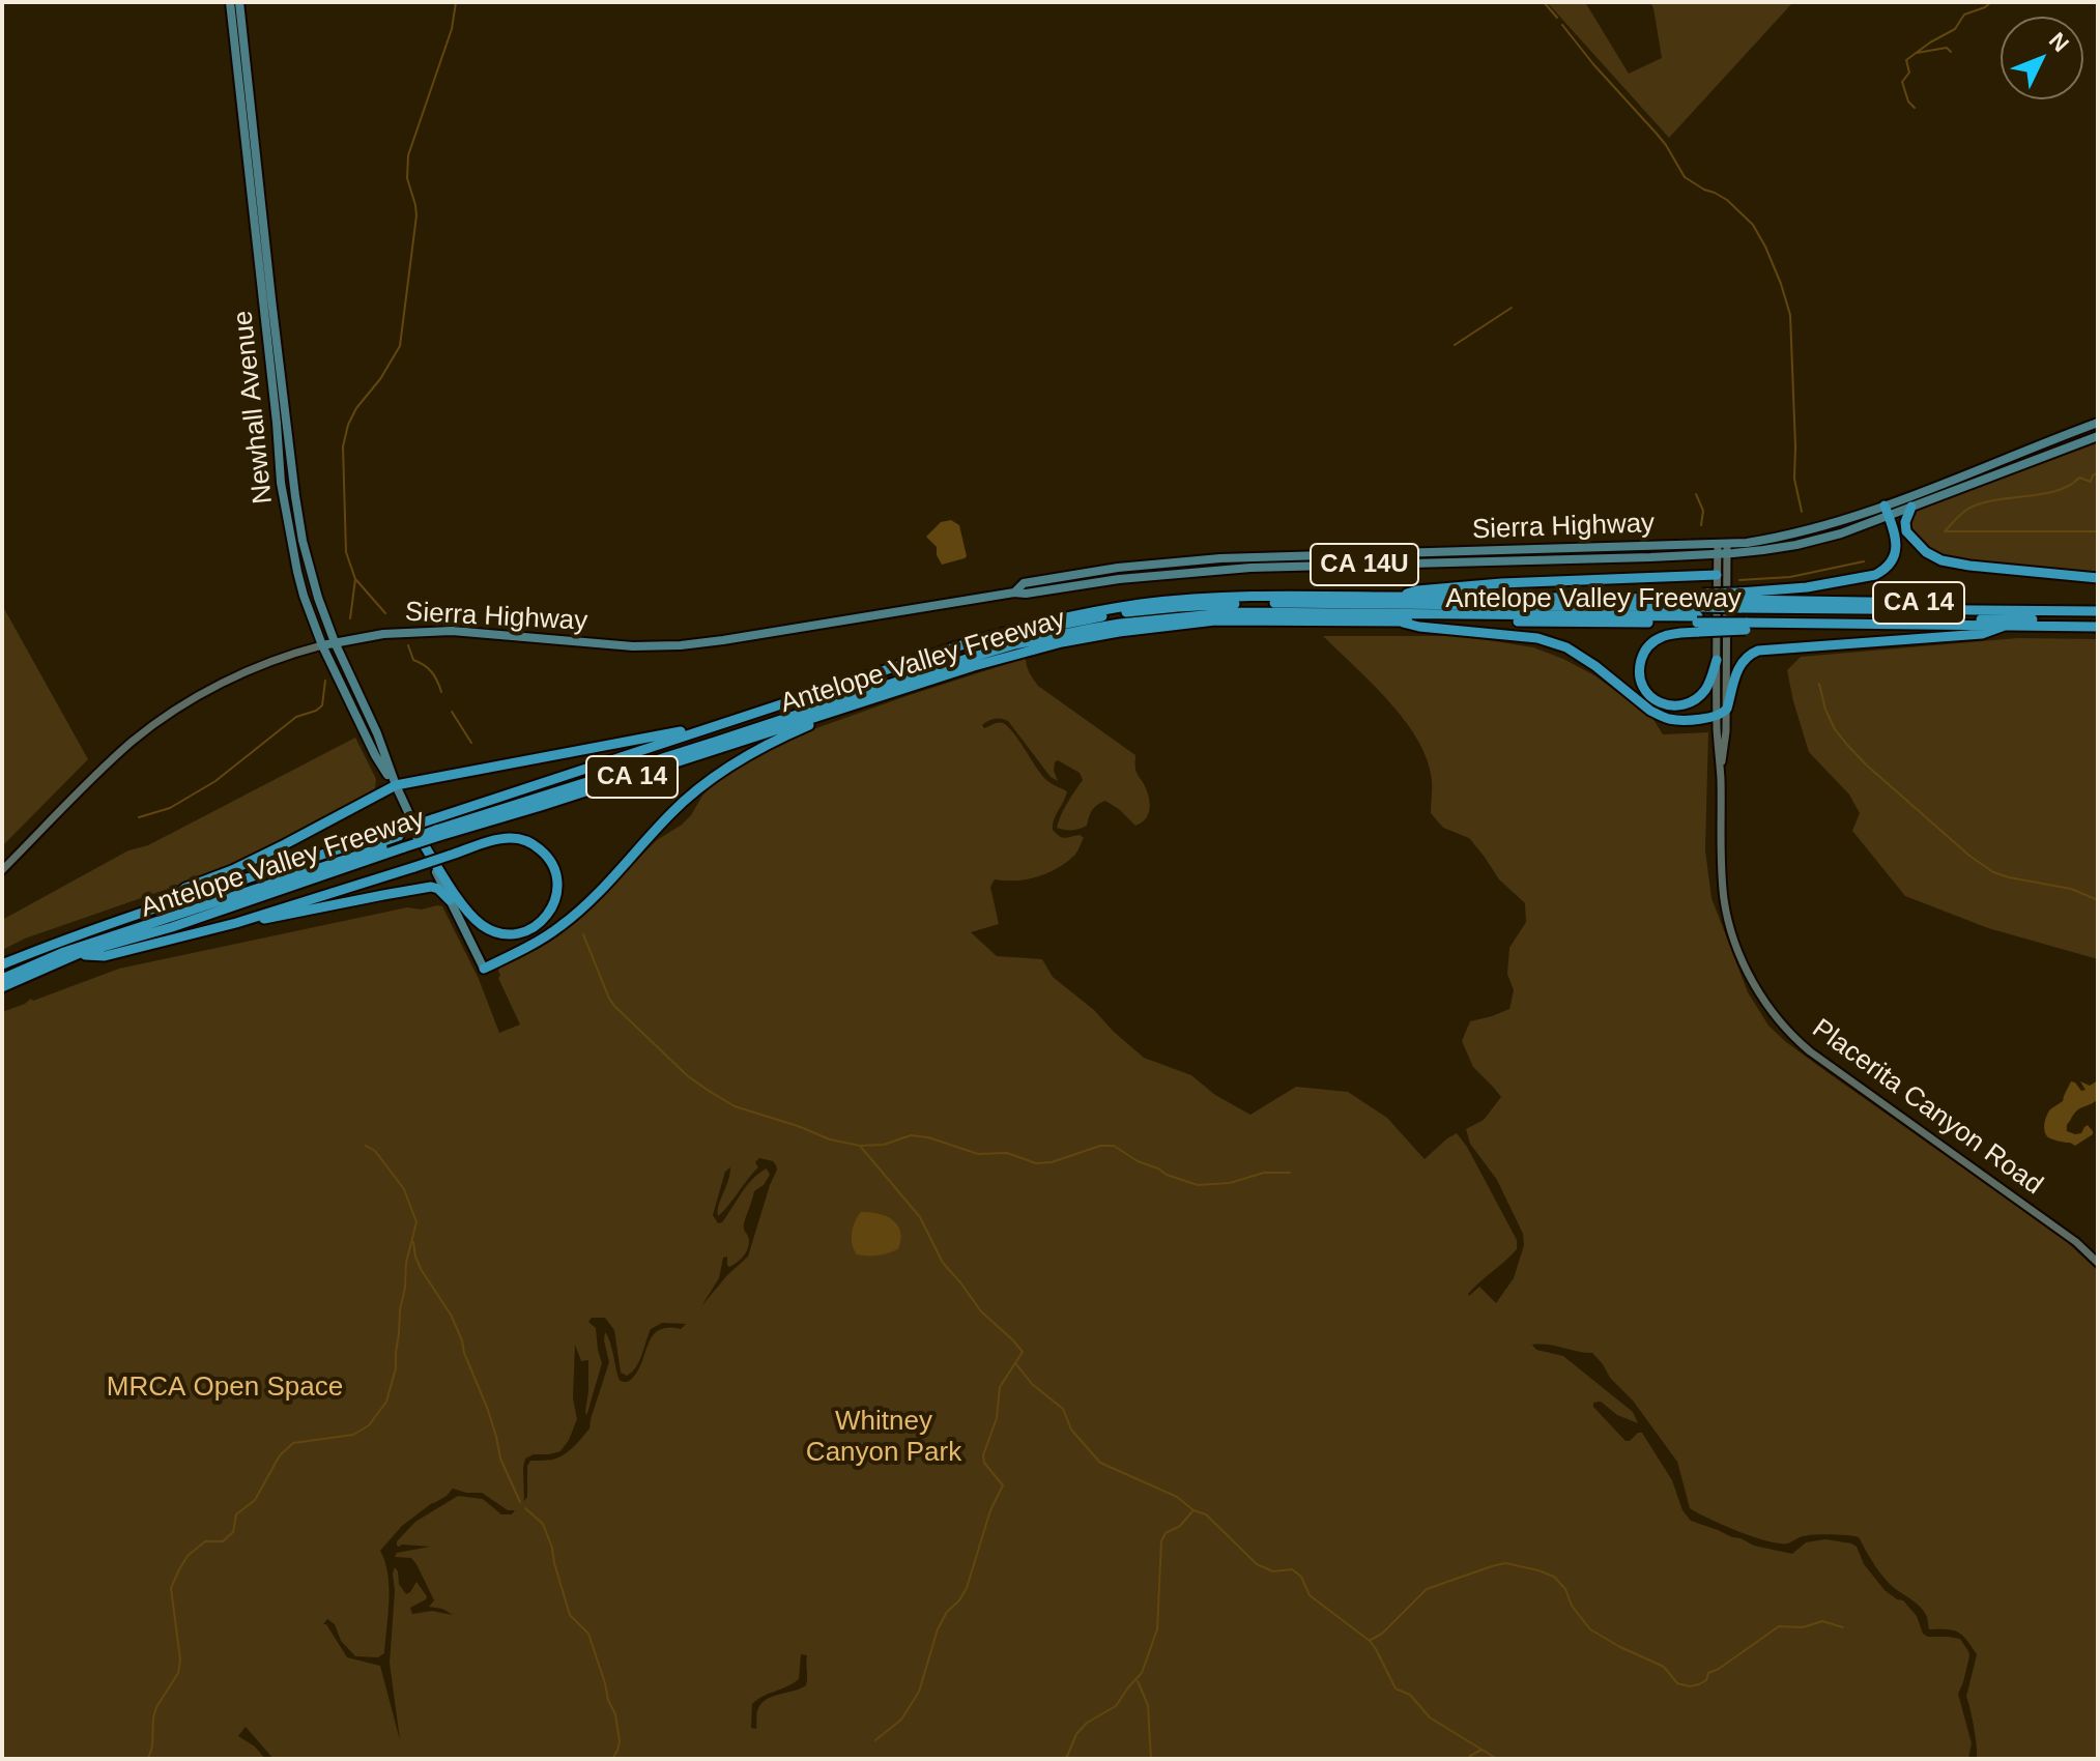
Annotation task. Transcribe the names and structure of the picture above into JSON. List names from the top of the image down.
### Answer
{
  "streets": {
    "highway": ["Antelope Valley Freeway", "CA 14"],
    "main road": [
      "Newhall Avenue",
      "Sierra Highway",
      "CA 14U",
      "Placerita Canyon Road"
    ]
  },
  "crossings": [
    ["Newhall Avenue", "Sierra Highway"],
    ["Sierra Highway", "Placerita Canyon Road"]
  ],
  "parks": ["MRCA Open Space", "Whitney Canyon Park"],
  "north": "top right"
}
